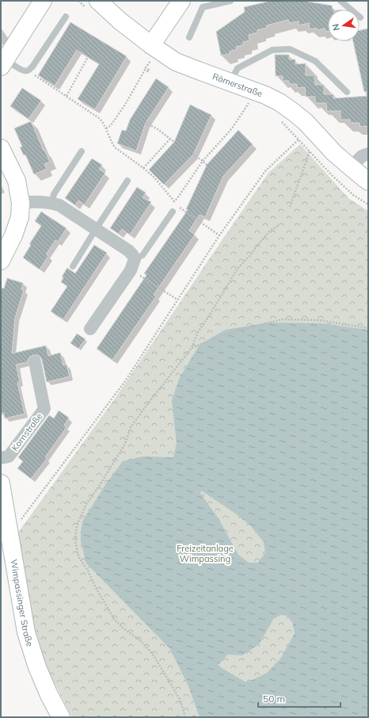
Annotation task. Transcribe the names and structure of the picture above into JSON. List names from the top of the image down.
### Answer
{
  "streets": {
    "street": ["Römerstraße", "Kornstraße", "Wimpassinger Straße"]
  },
  "parks": ["Freizeitanlage Wimpassing"],
  "scale_bar": "50 m",
  "north": "left"
}
